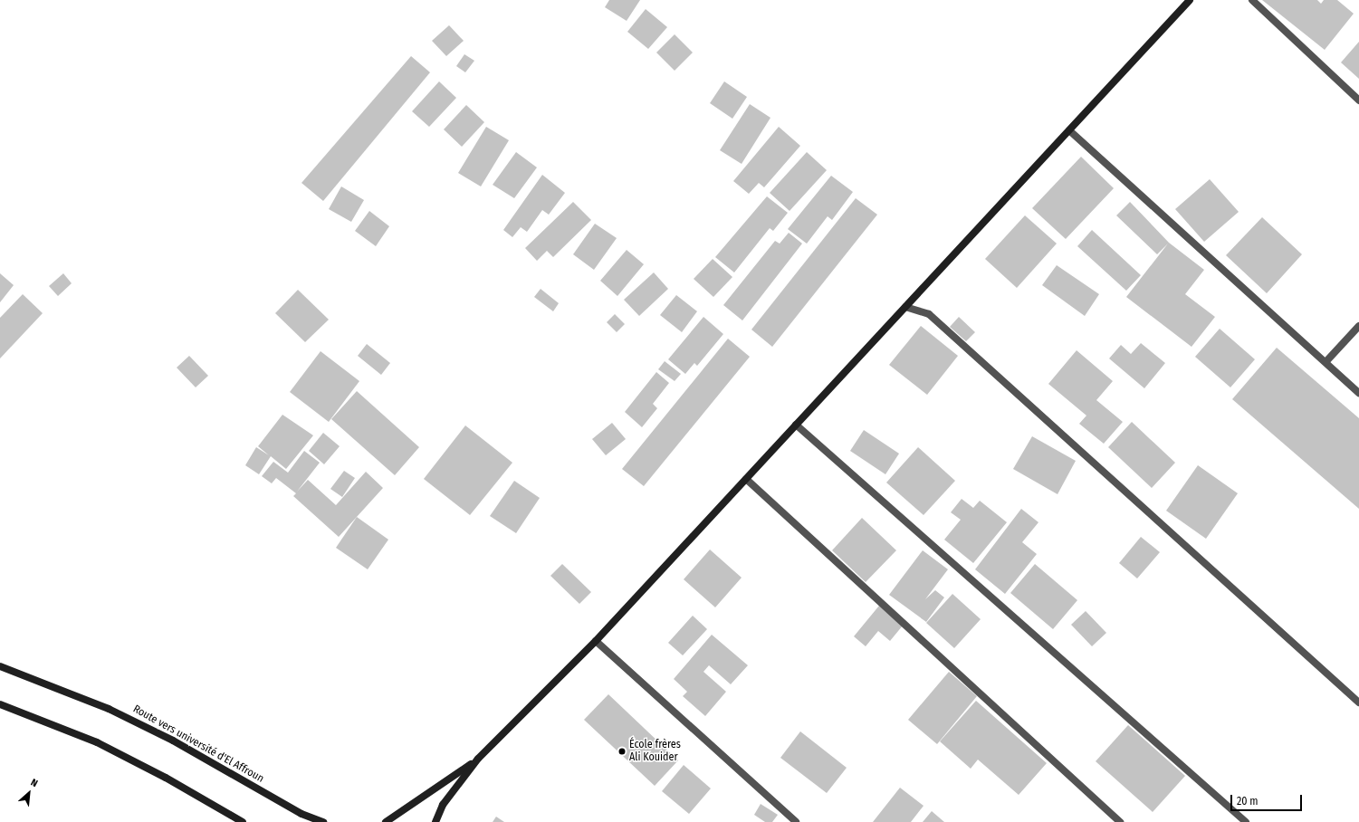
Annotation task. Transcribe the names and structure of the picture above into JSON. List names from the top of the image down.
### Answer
{
  "streets": {
    "street": ["Route vers université d'El Affroun"]
  },
  "places": ["École frères Ali Kouider"],
  "scale_bar": "20 m",
  "north": "top right"
}
